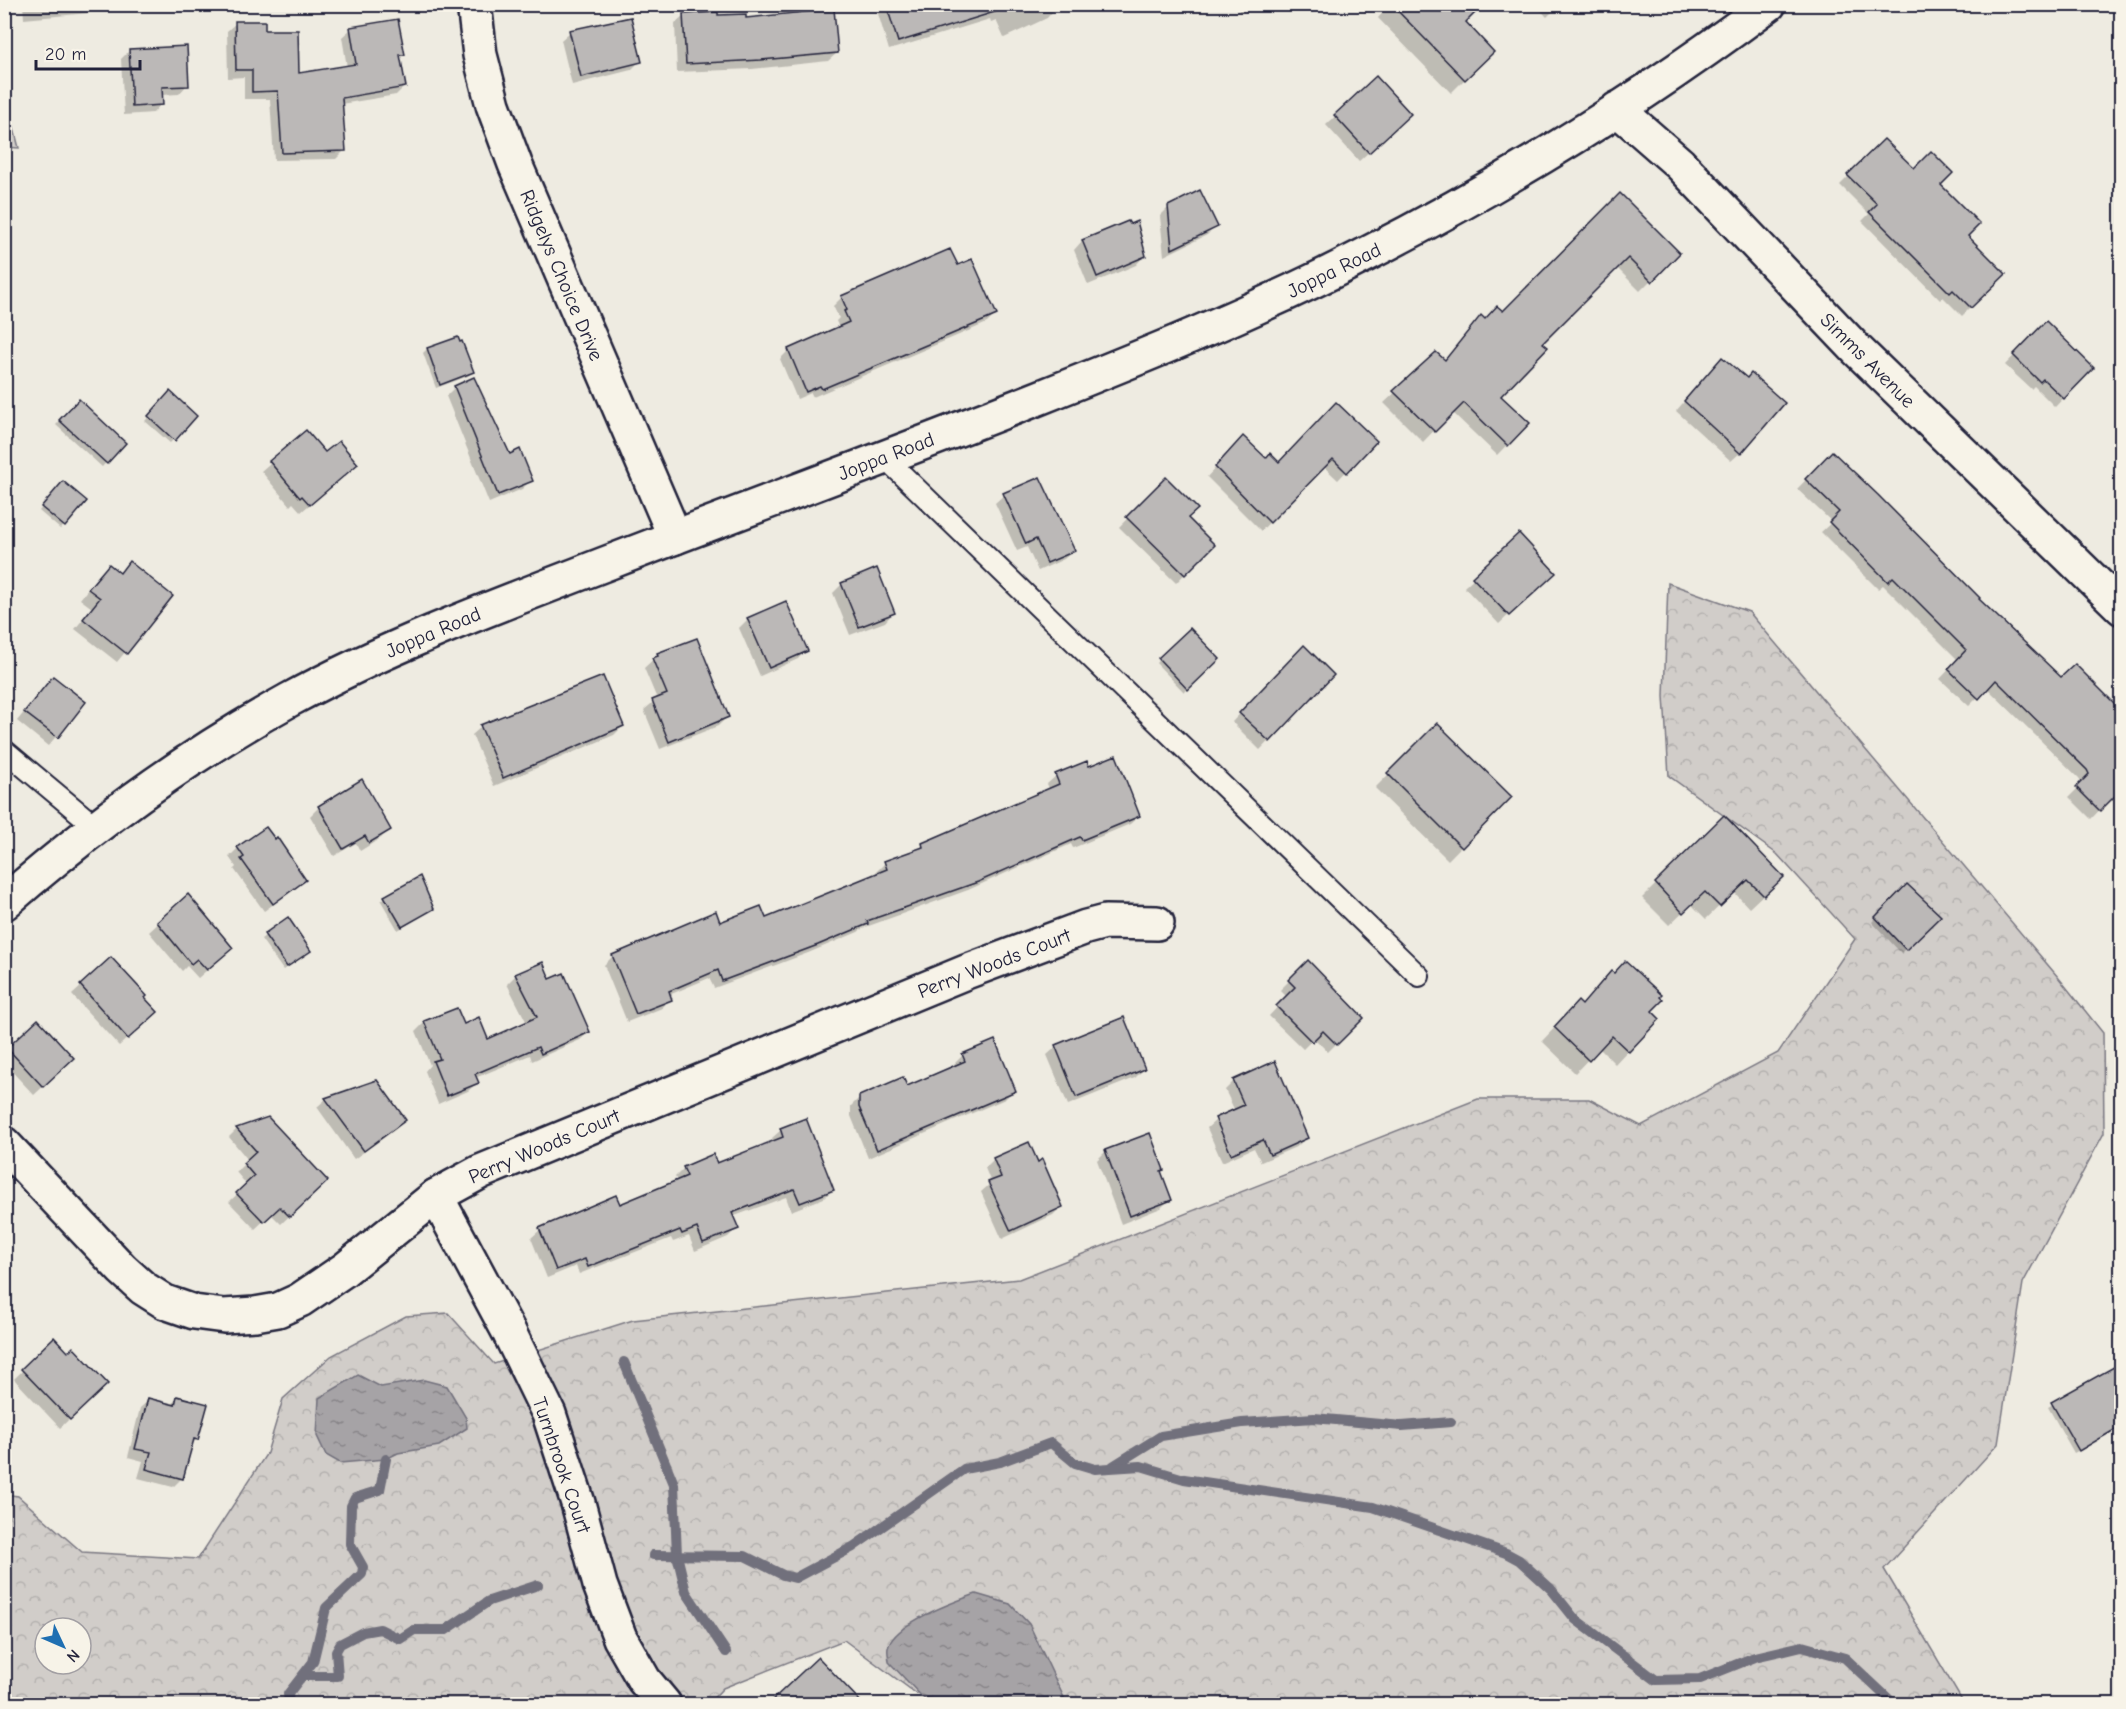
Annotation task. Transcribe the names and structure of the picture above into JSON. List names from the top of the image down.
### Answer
{
  "streets": {
    "street": [
      "Joppa Road",
      "Ridgelys Choice Drive",
      "Simms Avenue",
      "Perry Woods Court",
      "Turnbrook Court"
    ]
  },
  "crossings": [
    ["Joppa Road", "Ridgelys Choice Drive"],
    ["Joppa Road", "Simms Avenue"],
    ["Perry Woods Court", "Turnbrook Court"]
  ],
  "scale_bar": "20 m",
  "north": "bottom right"
}
